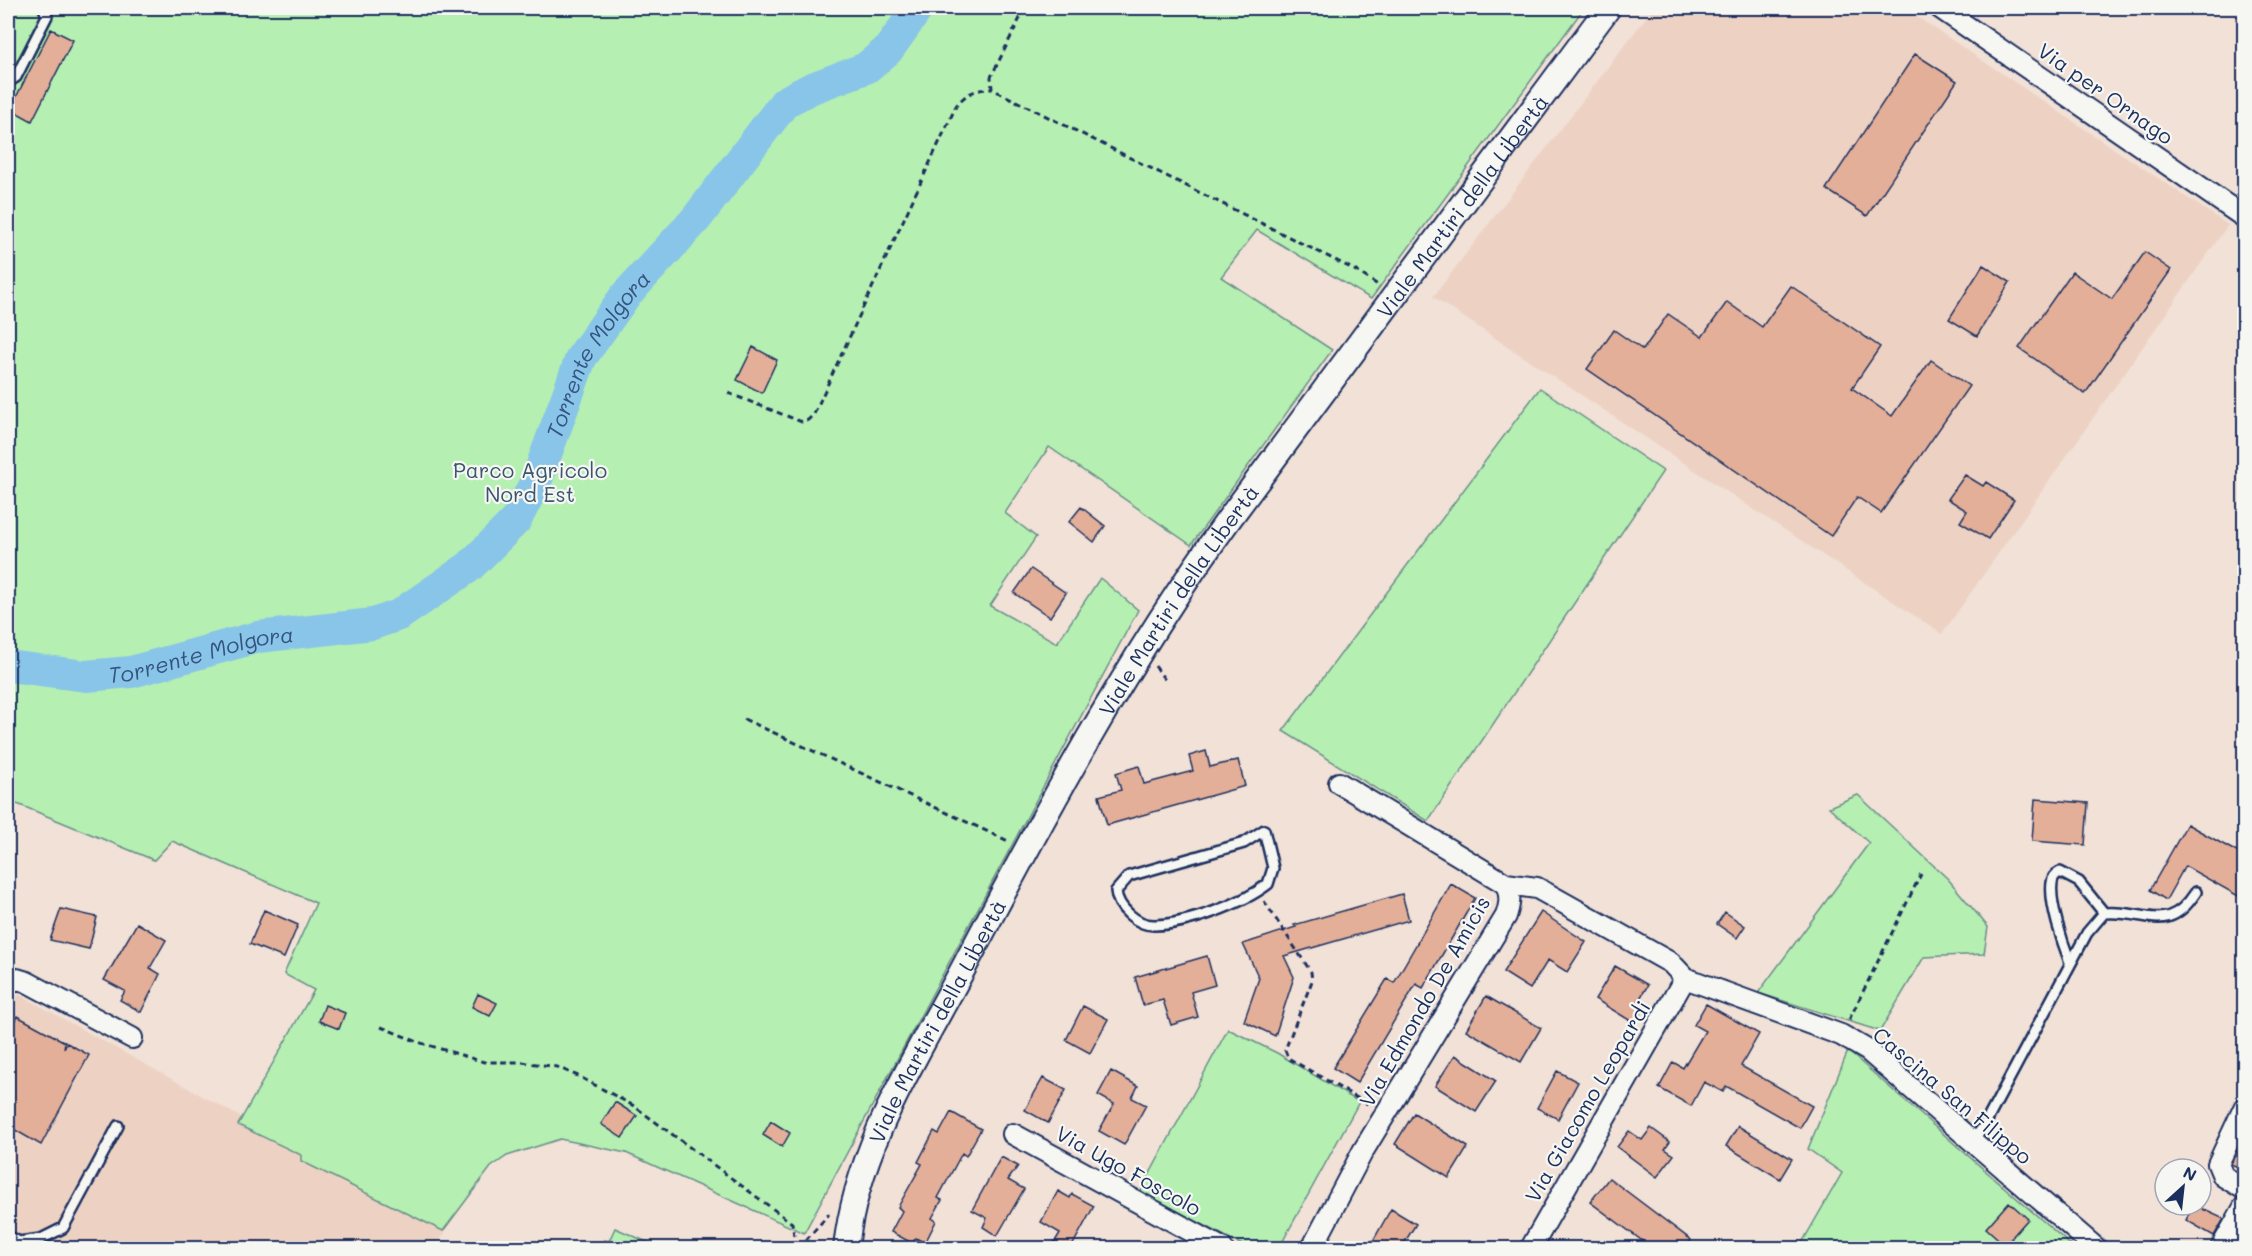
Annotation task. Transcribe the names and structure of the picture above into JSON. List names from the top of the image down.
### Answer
{
  "streets": {
    "street": [
      "Via per Ornago",
      "Viale Martiri della Libertà",
      "Via Edmondo De Amicis",
      "Cascina San Filippo",
      "Via Giacomo Leopardi",
      "Via Ugo Foscolo"
    ]
  },
  "crossings": [
    ["Via Edmondo De Amicis", "Cascina San Filippo"],
    ["Cascina San Filippo", "Via Giacomo Leopardi"]
  ],
  "water": ["Torrente Molgora"],
  "parks": ["Parco Agricolo Nord Est"],
  "north": "top right"
}
